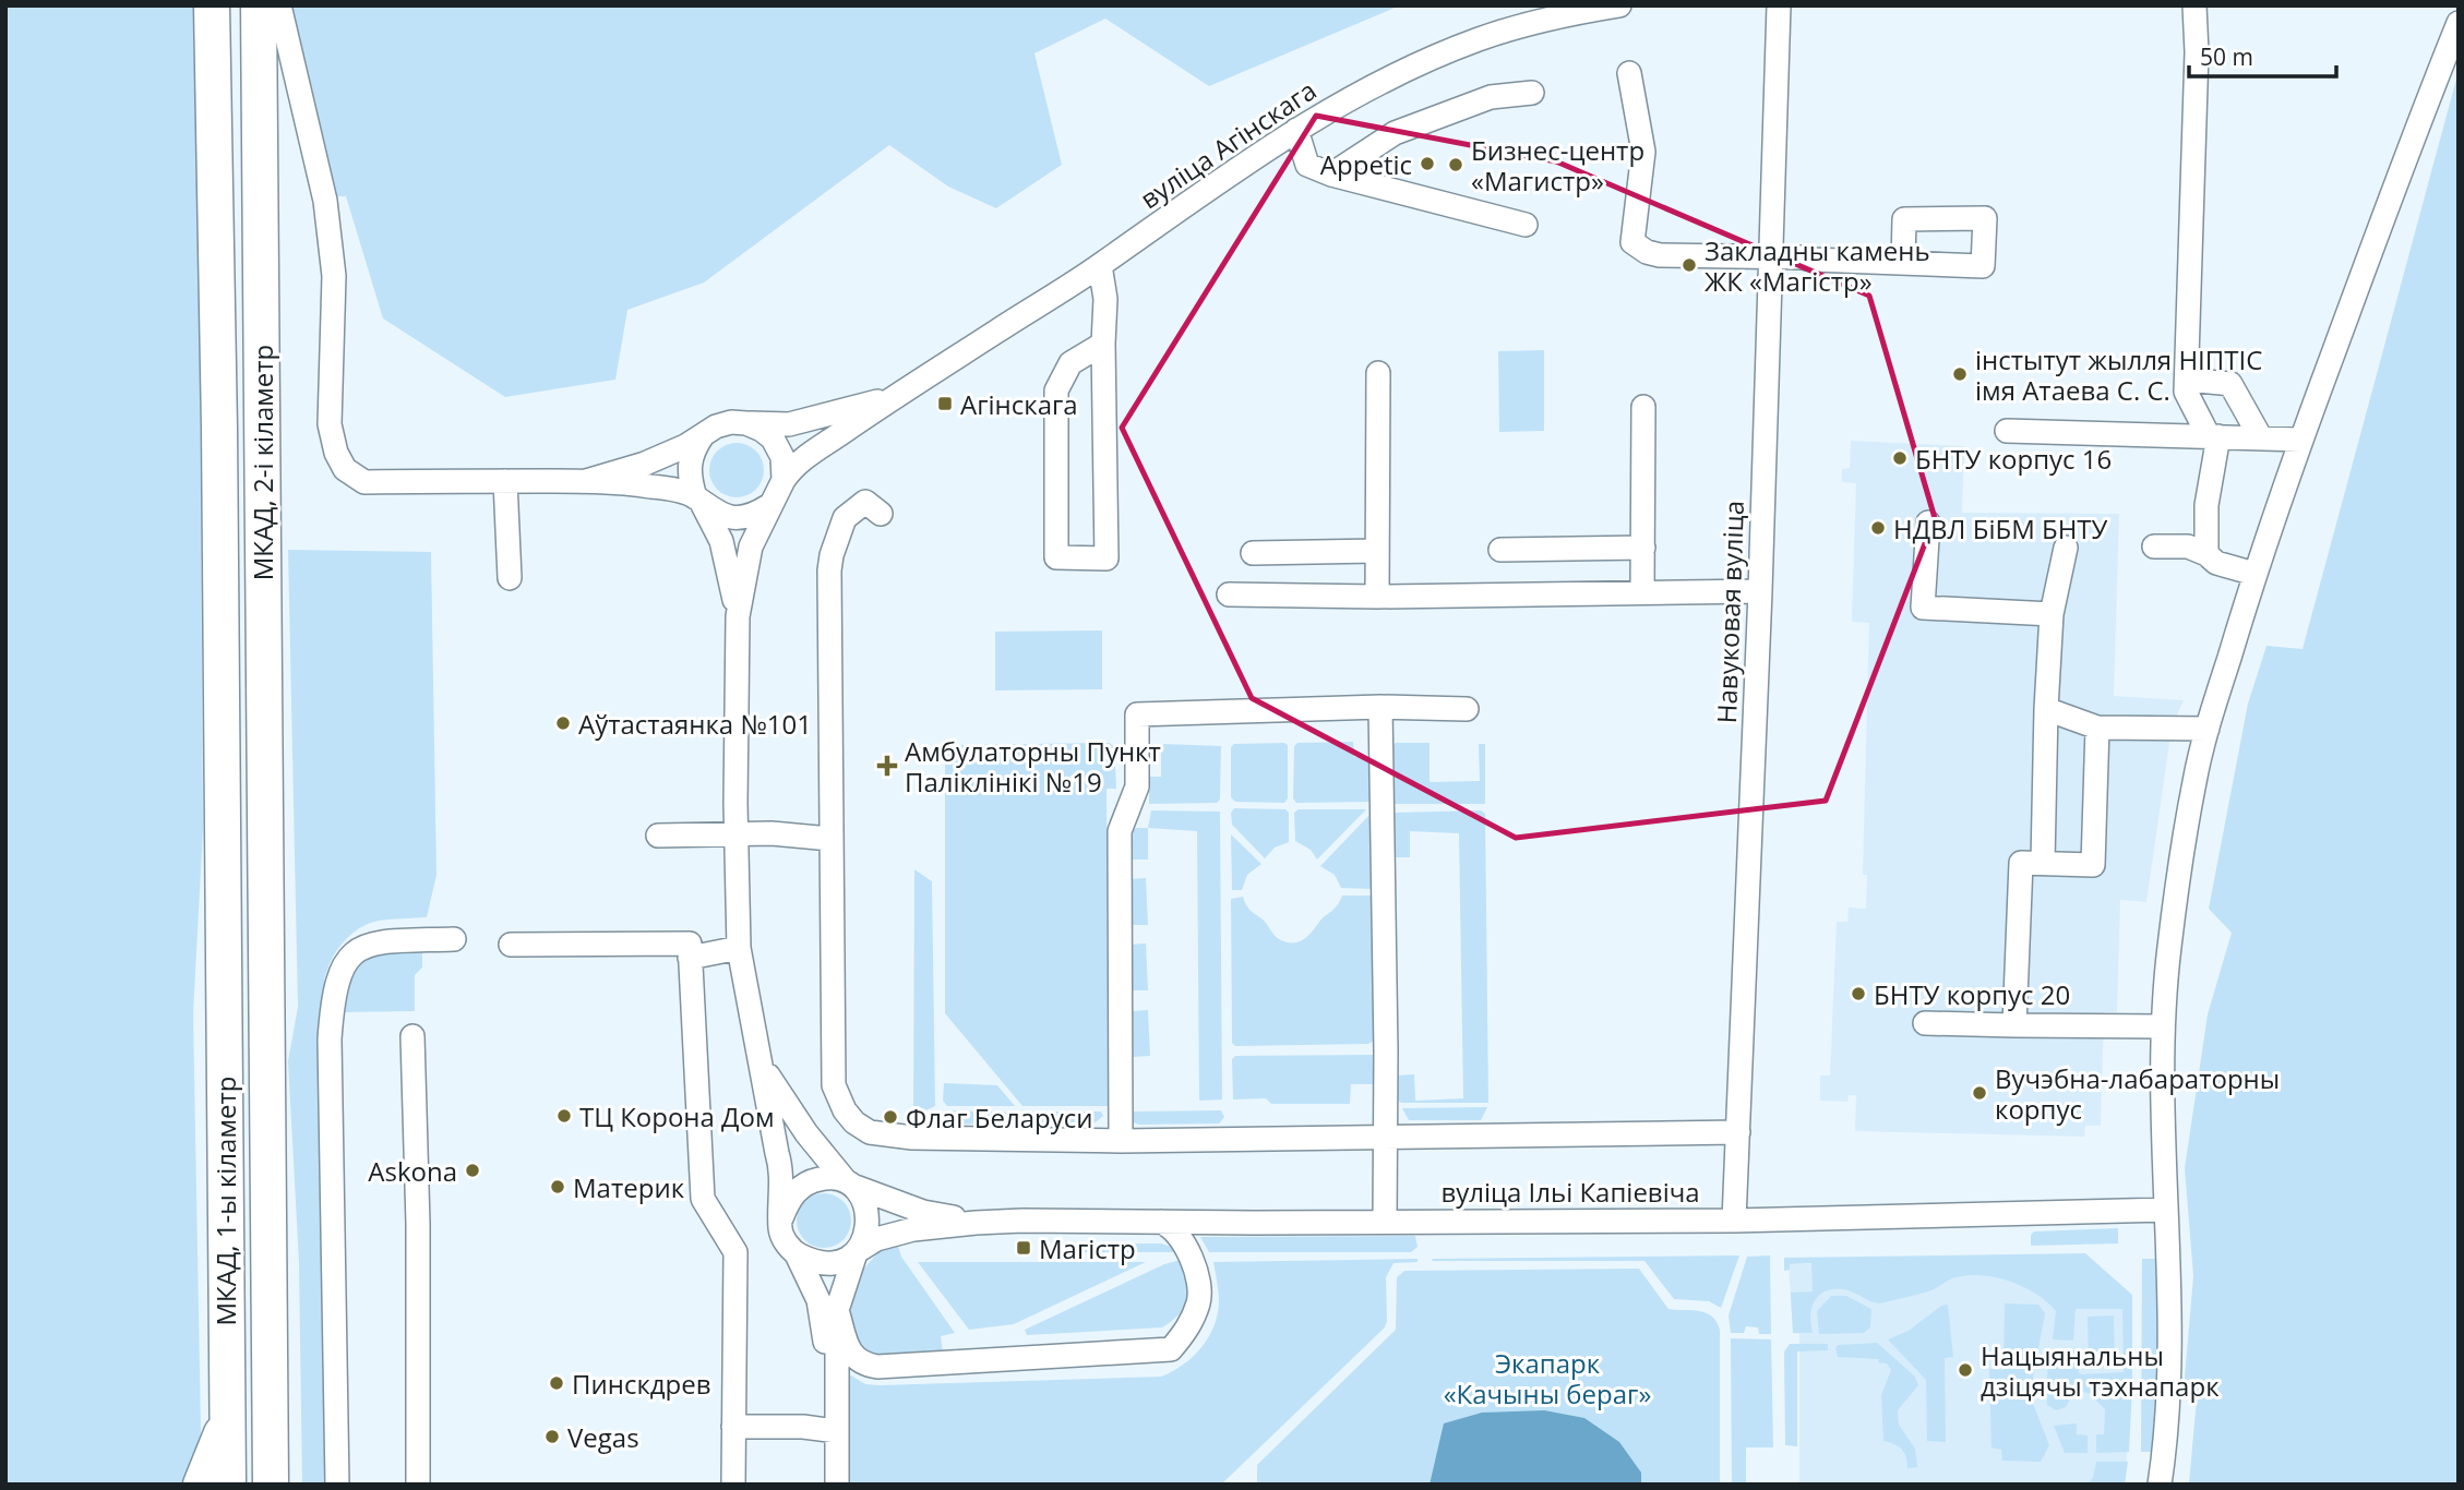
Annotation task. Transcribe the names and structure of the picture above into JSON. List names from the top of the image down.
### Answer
{
  "streets": {
    "highway": ["МКАД, 2-і кіламетр", "МКАД, 1-ы кіламетр"],
    "street": ["вуліца Агінскага", "Навуковая вуліца", "вуліца Ільі Капіевіча"]
  },
  "crossings": [
    ["МКАД, 2-і кіламетр", "МКАД, 1-ы кіламетр"],
    ["Навуковая вуліца", "вуліца Ільі Капіевіча"]
  ],
  "parks": ["Экапарк «Качыны бераг»"],
  "places": {
    "other": [
      "Appetic",
      "Бизнес-центр «Магистр»",
      "Закладны камень ЖК «Магістр»",
      "інстытут жылля НІПТІС імя Атаева С. С.",
      "БНТУ корпус 16",
      "НДВЛ БіБМ БНТУ",
      "Аўтастаянка №101",
      "БНТУ корпус 20",
      "Вучэбна-лабараторны корпус",
      "ТЦ Корона Дом",
      "Флаг Беларуси",
      "Askona",
      "Материк",
      "Нацыянальны дзіцячы тэхнапарк",
      "Пинскдрев",
      "Vegas"
    ],
    "transit": ["Агінскага", "Магістр"],
    "health": ["Амбулаторны Пункт Паліклінікі №19"]
  },
  "scale_bar": "50 m"
}
